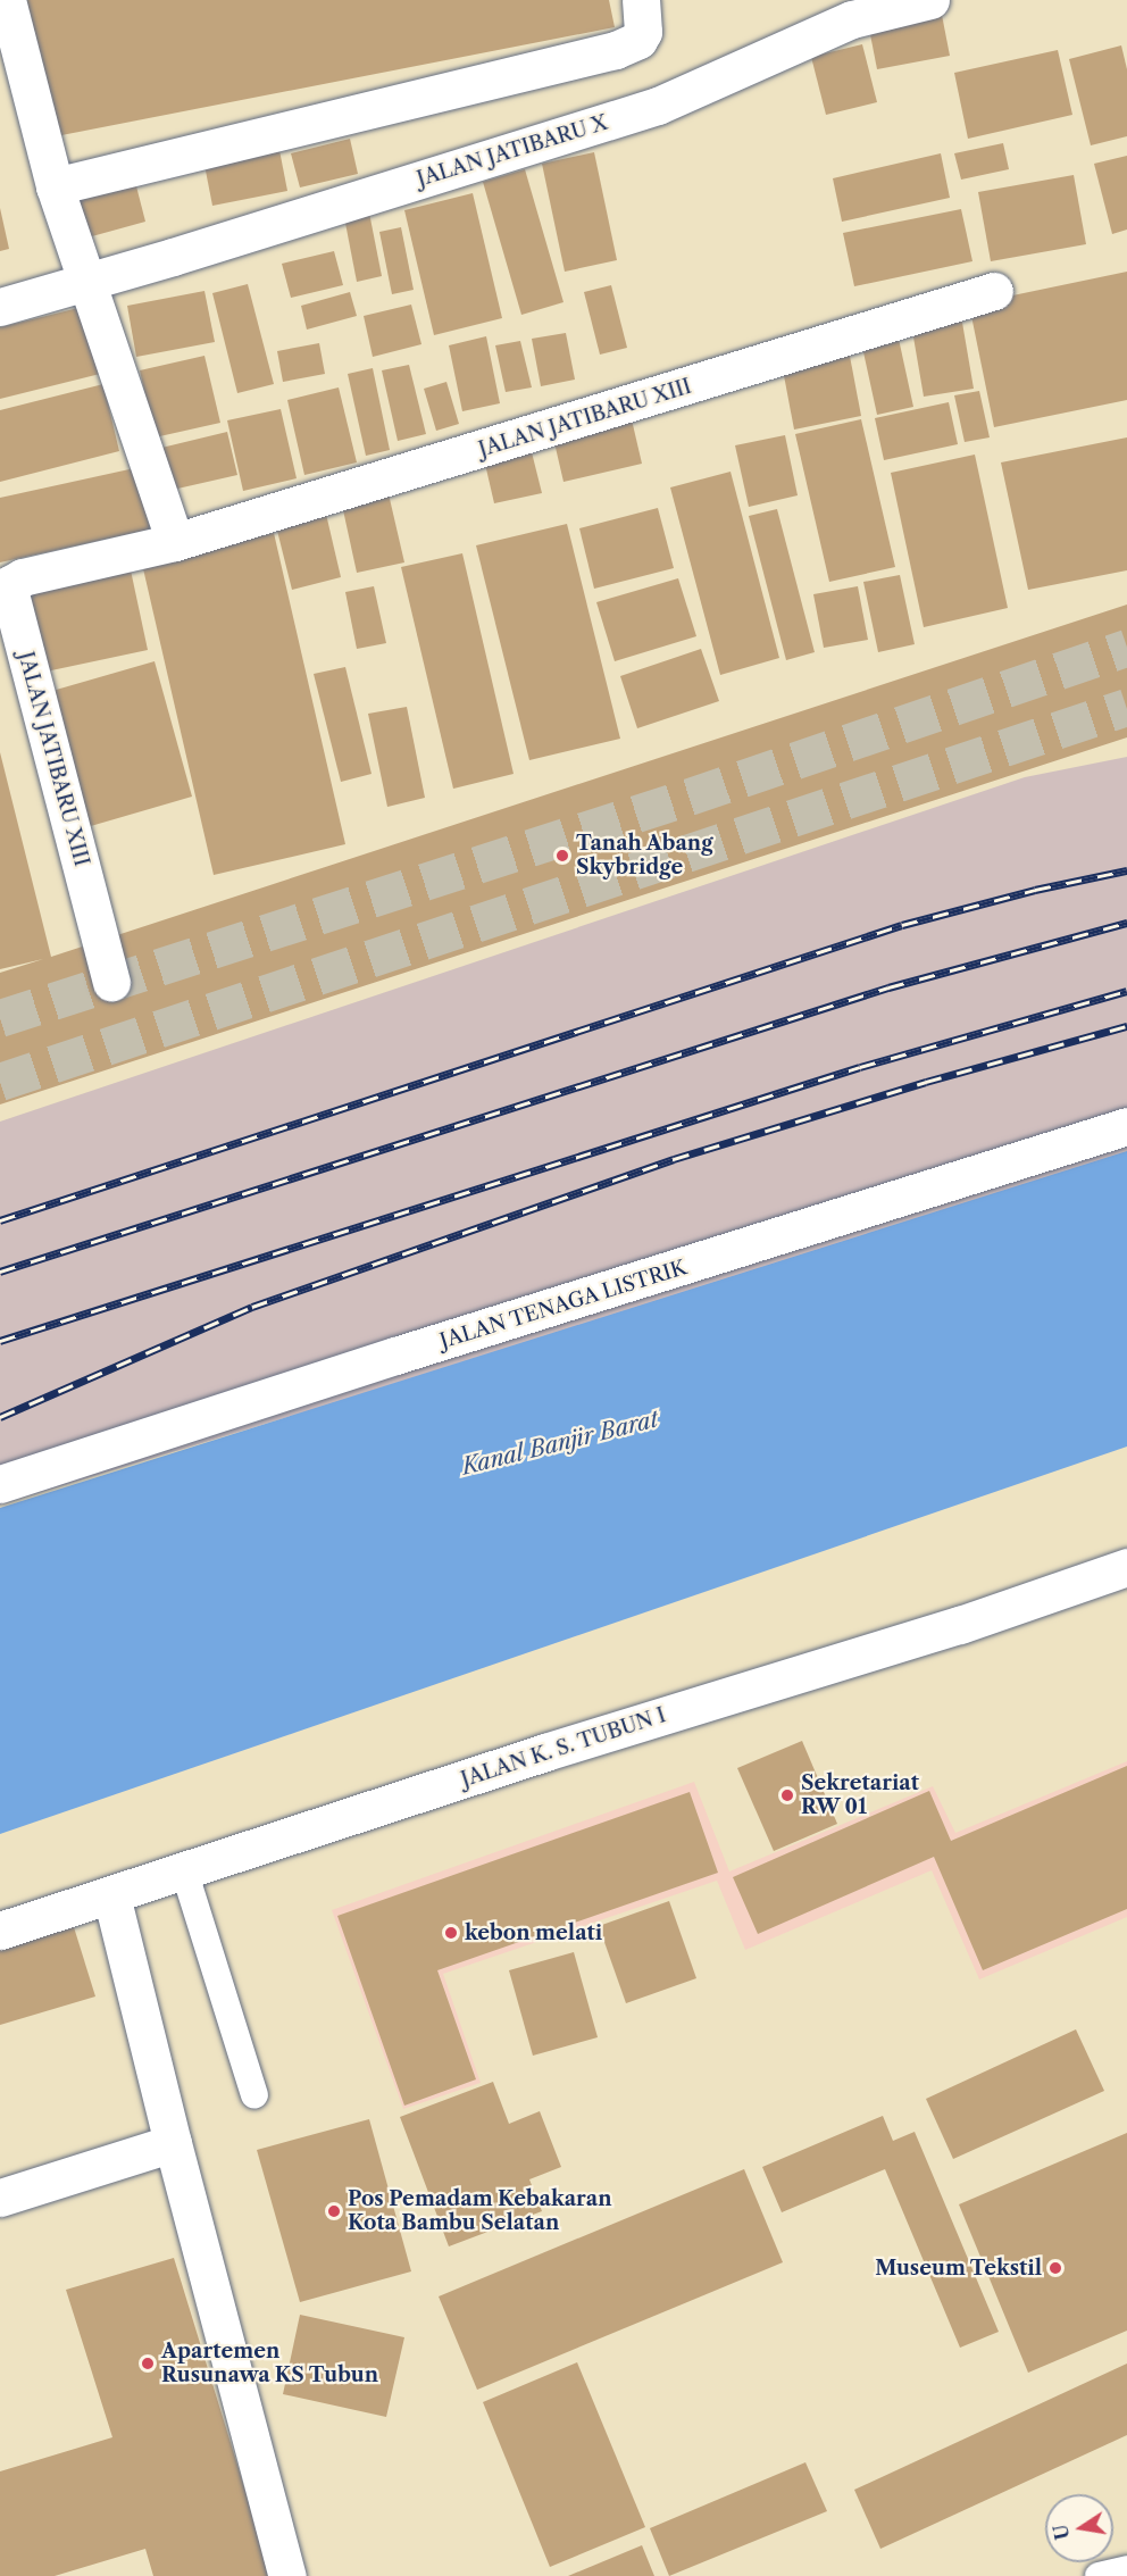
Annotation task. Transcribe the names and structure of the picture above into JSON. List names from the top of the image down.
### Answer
{
  "streets": {
    "street": [
      "JALAN JATIBARU X",
      "JALAN JATIBARU XIII",
      "JALAN TENAGA LISTRIK",
      "JALAN K. S. TUBUN I"
    ]
  },
  "water": ["Kanal Banjir Barat"],
  "places": [
    "Tanah Abang Skybridge",
    "Sekretariat RW 01",
    "kebon melati",
    "Pos Pemadam Kebakaran Kota Bambu Selatan",
    "Museum Tekstil",
    "Apartemen Rusunawa KS Tubun"
  ],
  "north": "left"
}
